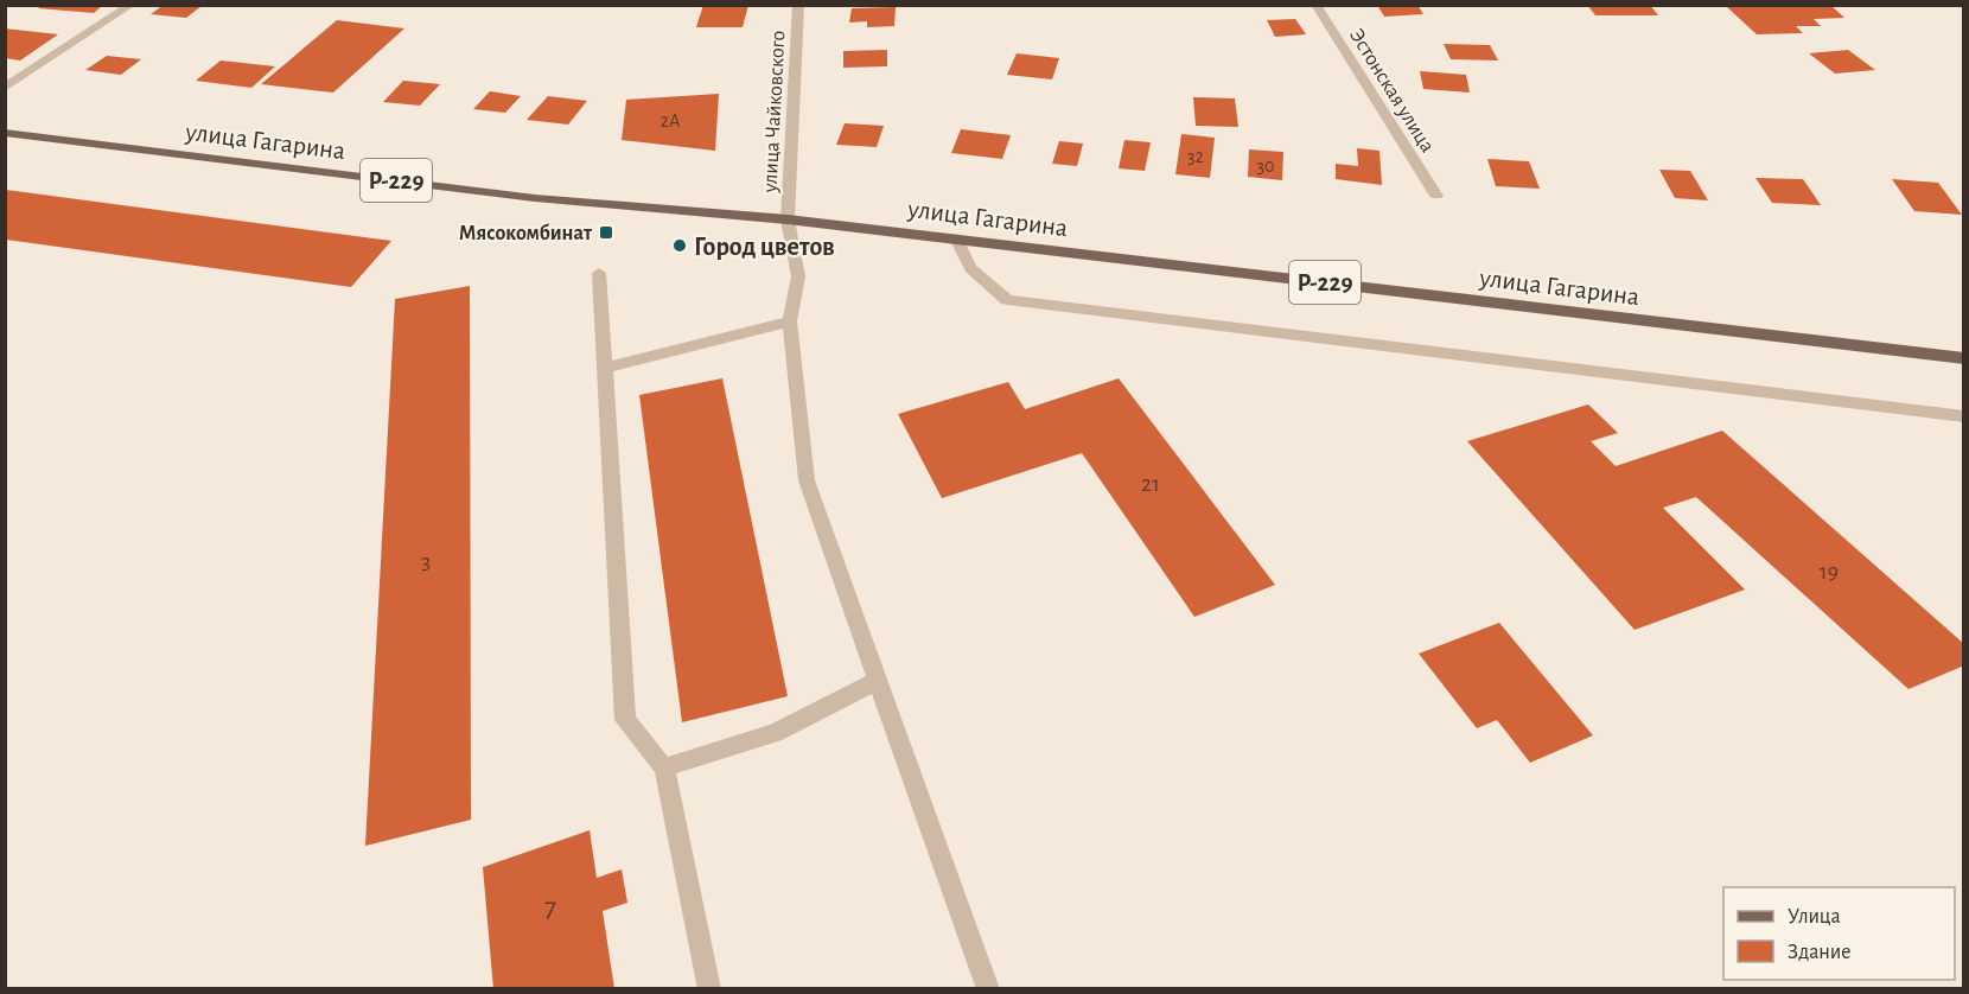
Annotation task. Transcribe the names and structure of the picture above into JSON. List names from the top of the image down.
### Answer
{
  "streets": {
    "main road": ["улица Гагарина", "Р-229"],
    "street": ["Эстонская улица", "улица Чайковского"]
  },
  "crossings": [
    ["улица Чайковского", "улица Гагарина"]
  ],
  "places": {
    "transit": ["Мясокомбинат"],
    "other": ["Город цветов"]
  },
  "house_numbers": [
    "2А",
    "32",
    "30",
    "21",
    "3",
    "19",
    "7"
  ],
  "legend": ["Улица", "Здание"]
}
